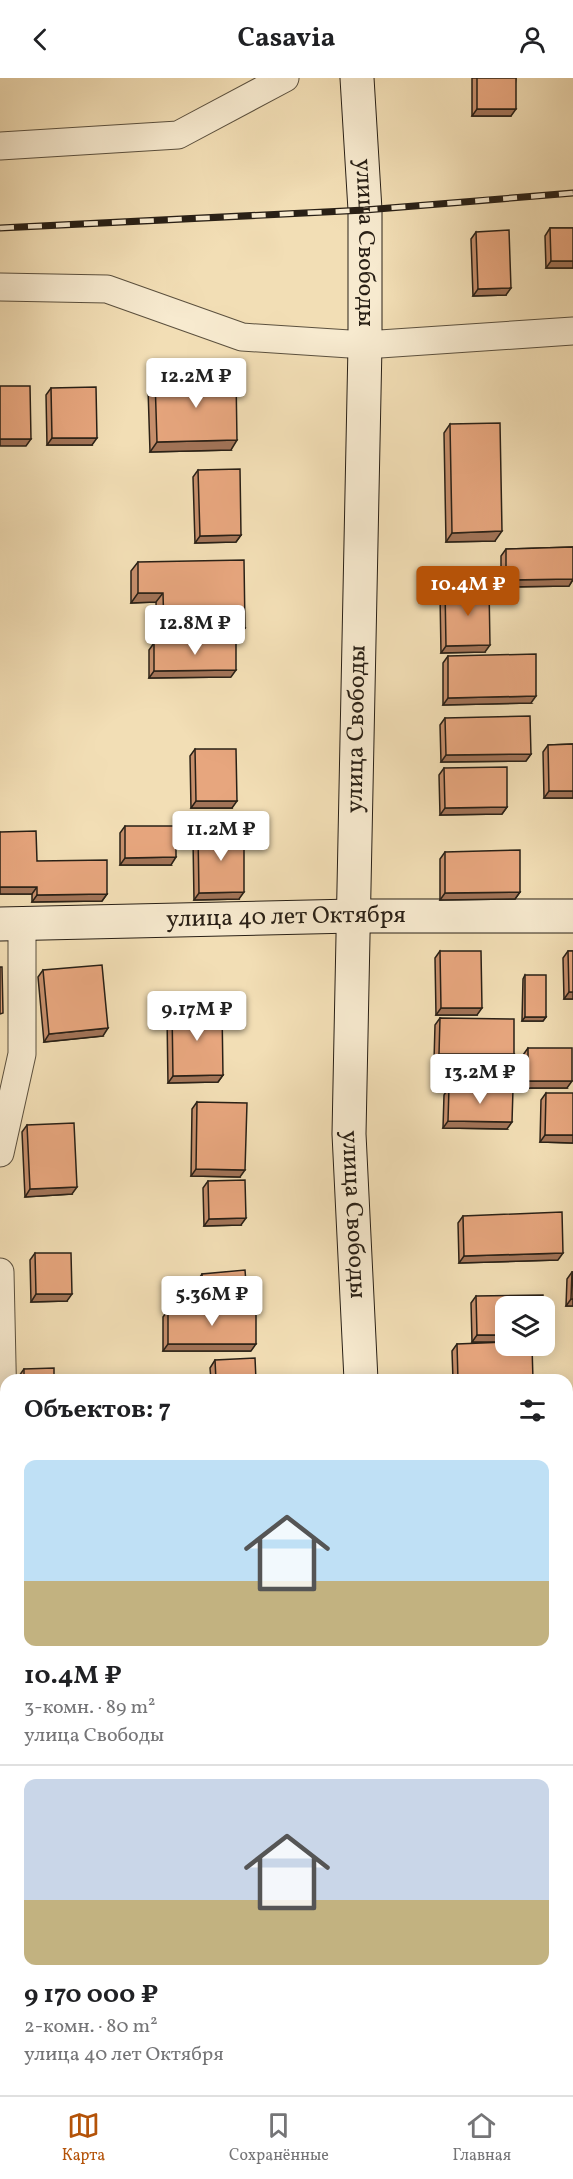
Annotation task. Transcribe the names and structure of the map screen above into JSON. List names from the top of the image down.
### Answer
{
  "streets": {
    "street": ["улица Свободы", "улица 40 лет Октября"]
  },
  "crossings": [
    ["улица Свободы", "улица 40 лет Октября"]
  ],
  "page": {
    "header": "Casavia",
    "price": [
      "12.2M ₽",
      "10.4M ₽",
      "12.8M ₽",
      "11.2M ₽",
      "9.17M ₽",
      "13.2M ₽",
      "5.36M ₽"
    ],
    "heading": "Объектов: 7",
    "list": [
      {
        "name": "10.4M ₽",
        "note": "3-комн. · 89 m² · улица Свободы"
      },
      {
        "name": "9 170 000 ₽",
        "note": "2-комн. · 80 m² · улица 40 лет Октября"
      }
    ],
    "tabs": ["Карта", "Сохранённые", "Главная"]
  }
}
